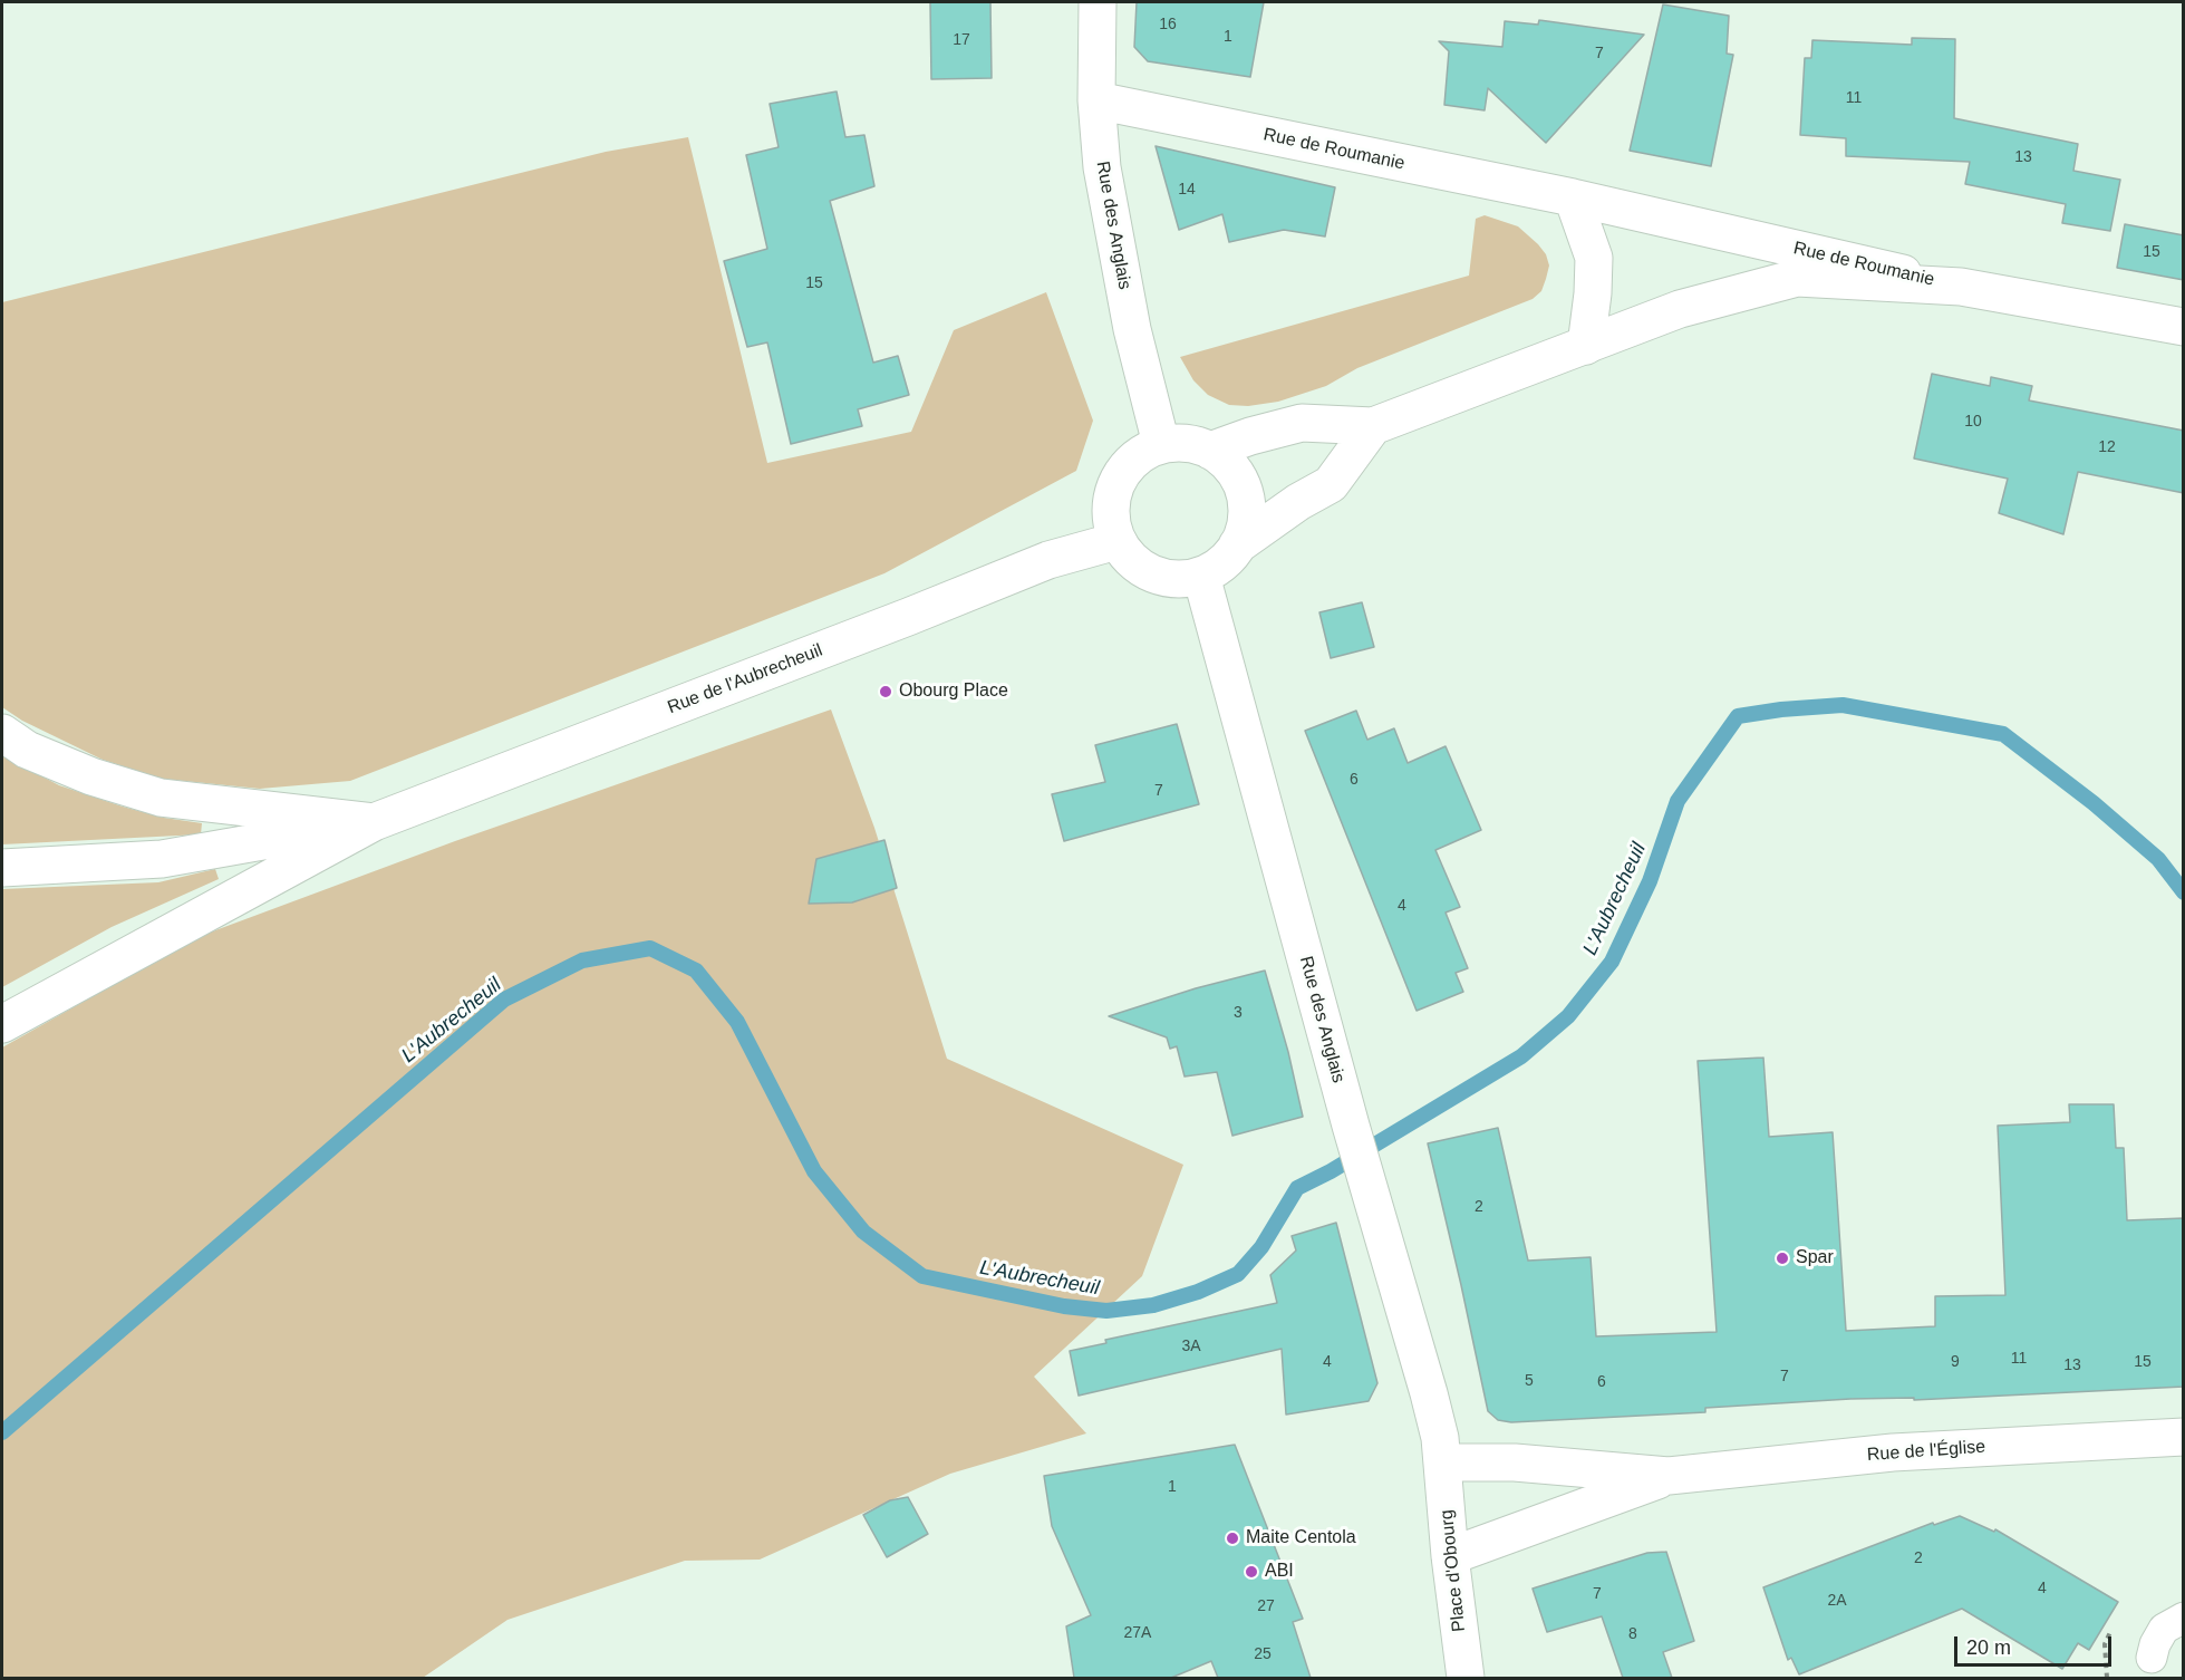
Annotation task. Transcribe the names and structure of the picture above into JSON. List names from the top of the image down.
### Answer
{
  "streets": {
    "street": [
      "Rue de Roumanie",
      "Rue des Anglais",
      "Rue de l'Aubrecheuil",
      "Rue de l'Église",
      "Place d'Obourg"
    ]
  },
  "crossings": [
    ["Rue de Roumanie", "Rue des Anglais"],
    ["Rue de Roumanie", "Rue de l'Aubrecheuil"],
    ["Rue des Anglais", "Rue de l'Aubrecheuil"],
    ["Rue des Anglais", "Rue de l'Église"],
    ["Rue des Anglais", "Place d'Obourg"],
    ["Rue de l'Église", "Place d'Obourg"]
  ],
  "water": ["L'Aubrecheuil"],
  "places": [
    "Obourg Place",
    "Spar",
    "Maite Centola",
    "ABI"
  ],
  "house_numbers": [
    "16",
    "1",
    "17",
    "7",
    "11",
    "13",
    "14",
    "15",
    "15",
    "10",
    "12",
    "6",
    "7",
    "4",
    "3",
    "2",
    "3A",
    "11",
    "4",
    "9",
    "15",
    "13",
    "7",
    "5",
    "6",
    "1",
    "2",
    "4",
    "7",
    "2A",
    "27",
    "27A",
    "8",
    "25"
  ],
  "scale_bar": "20 m"
}
